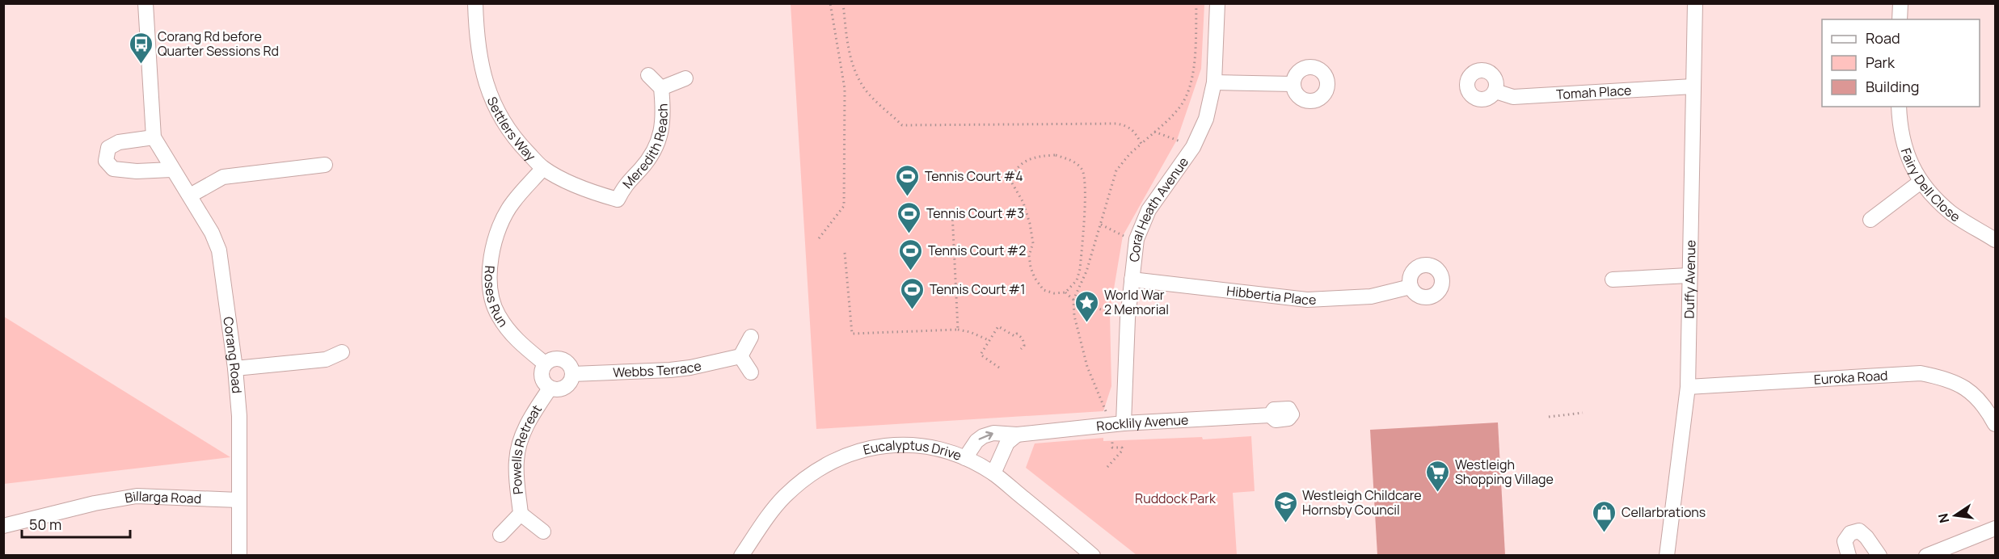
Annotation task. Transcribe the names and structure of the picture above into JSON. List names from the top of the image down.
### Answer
{
  "streets": {
    "street": [
      "Tomah Place",
      "Settlers Way",
      "Meredith Reach",
      "Fairy Dell Close",
      "Coral Heath Avenue",
      "Duffy Avenue",
      "Roses Run",
      "Hibbertia Place",
      "Corang Road",
      "Webbs Terrace",
      "Euroka Road",
      "Rocklily Avenue",
      "Powells Retreat",
      "Eucalyptus Drive",
      "Billarga Road"
    ]
  },
  "crossings": [
    ["Tomah Place", "Duffy Avenue"],
    ["Settlers Way", "Meredith Reach"],
    ["Settlers Way", "Roses Run"],
    ["Coral Heath Avenue", "Hibbertia Place"],
    ["Coral Heath Avenue", "Rocklily Avenue"],
    ["Duffy Avenue", "Euroka Road"],
    ["Roses Run", "Webbs Terrace"],
    ["Roses Run", "Powells Retreat"],
    ["Corang Road", "Billarga Road"],
    ["Webbs Terrace", "Powells Retreat"],
    ["Rocklily Avenue", "Eucalyptus Drive"]
  ],
  "parks": ["Ruddock Park"],
  "places": {
    "bus stop": ["Corang Rd before Quarter Sessions Rd"],
    "sports": [
      "Tennis Court #4",
      "Tennis Court #3",
      "Tennis Court #2",
      "Tennis Court #1"
    ],
    "place": ["World War 2 Memorial"],
    "supermarket": ["Westleigh Shopping Village"],
    "school or university": ["Westleigh Childcare Hornsby Council"],
    "shop": ["Cellarbrations"]
  },
  "legend": ["Road", "Park", "Building"],
  "scale_bar": "50 m",
  "north": "left"
}
